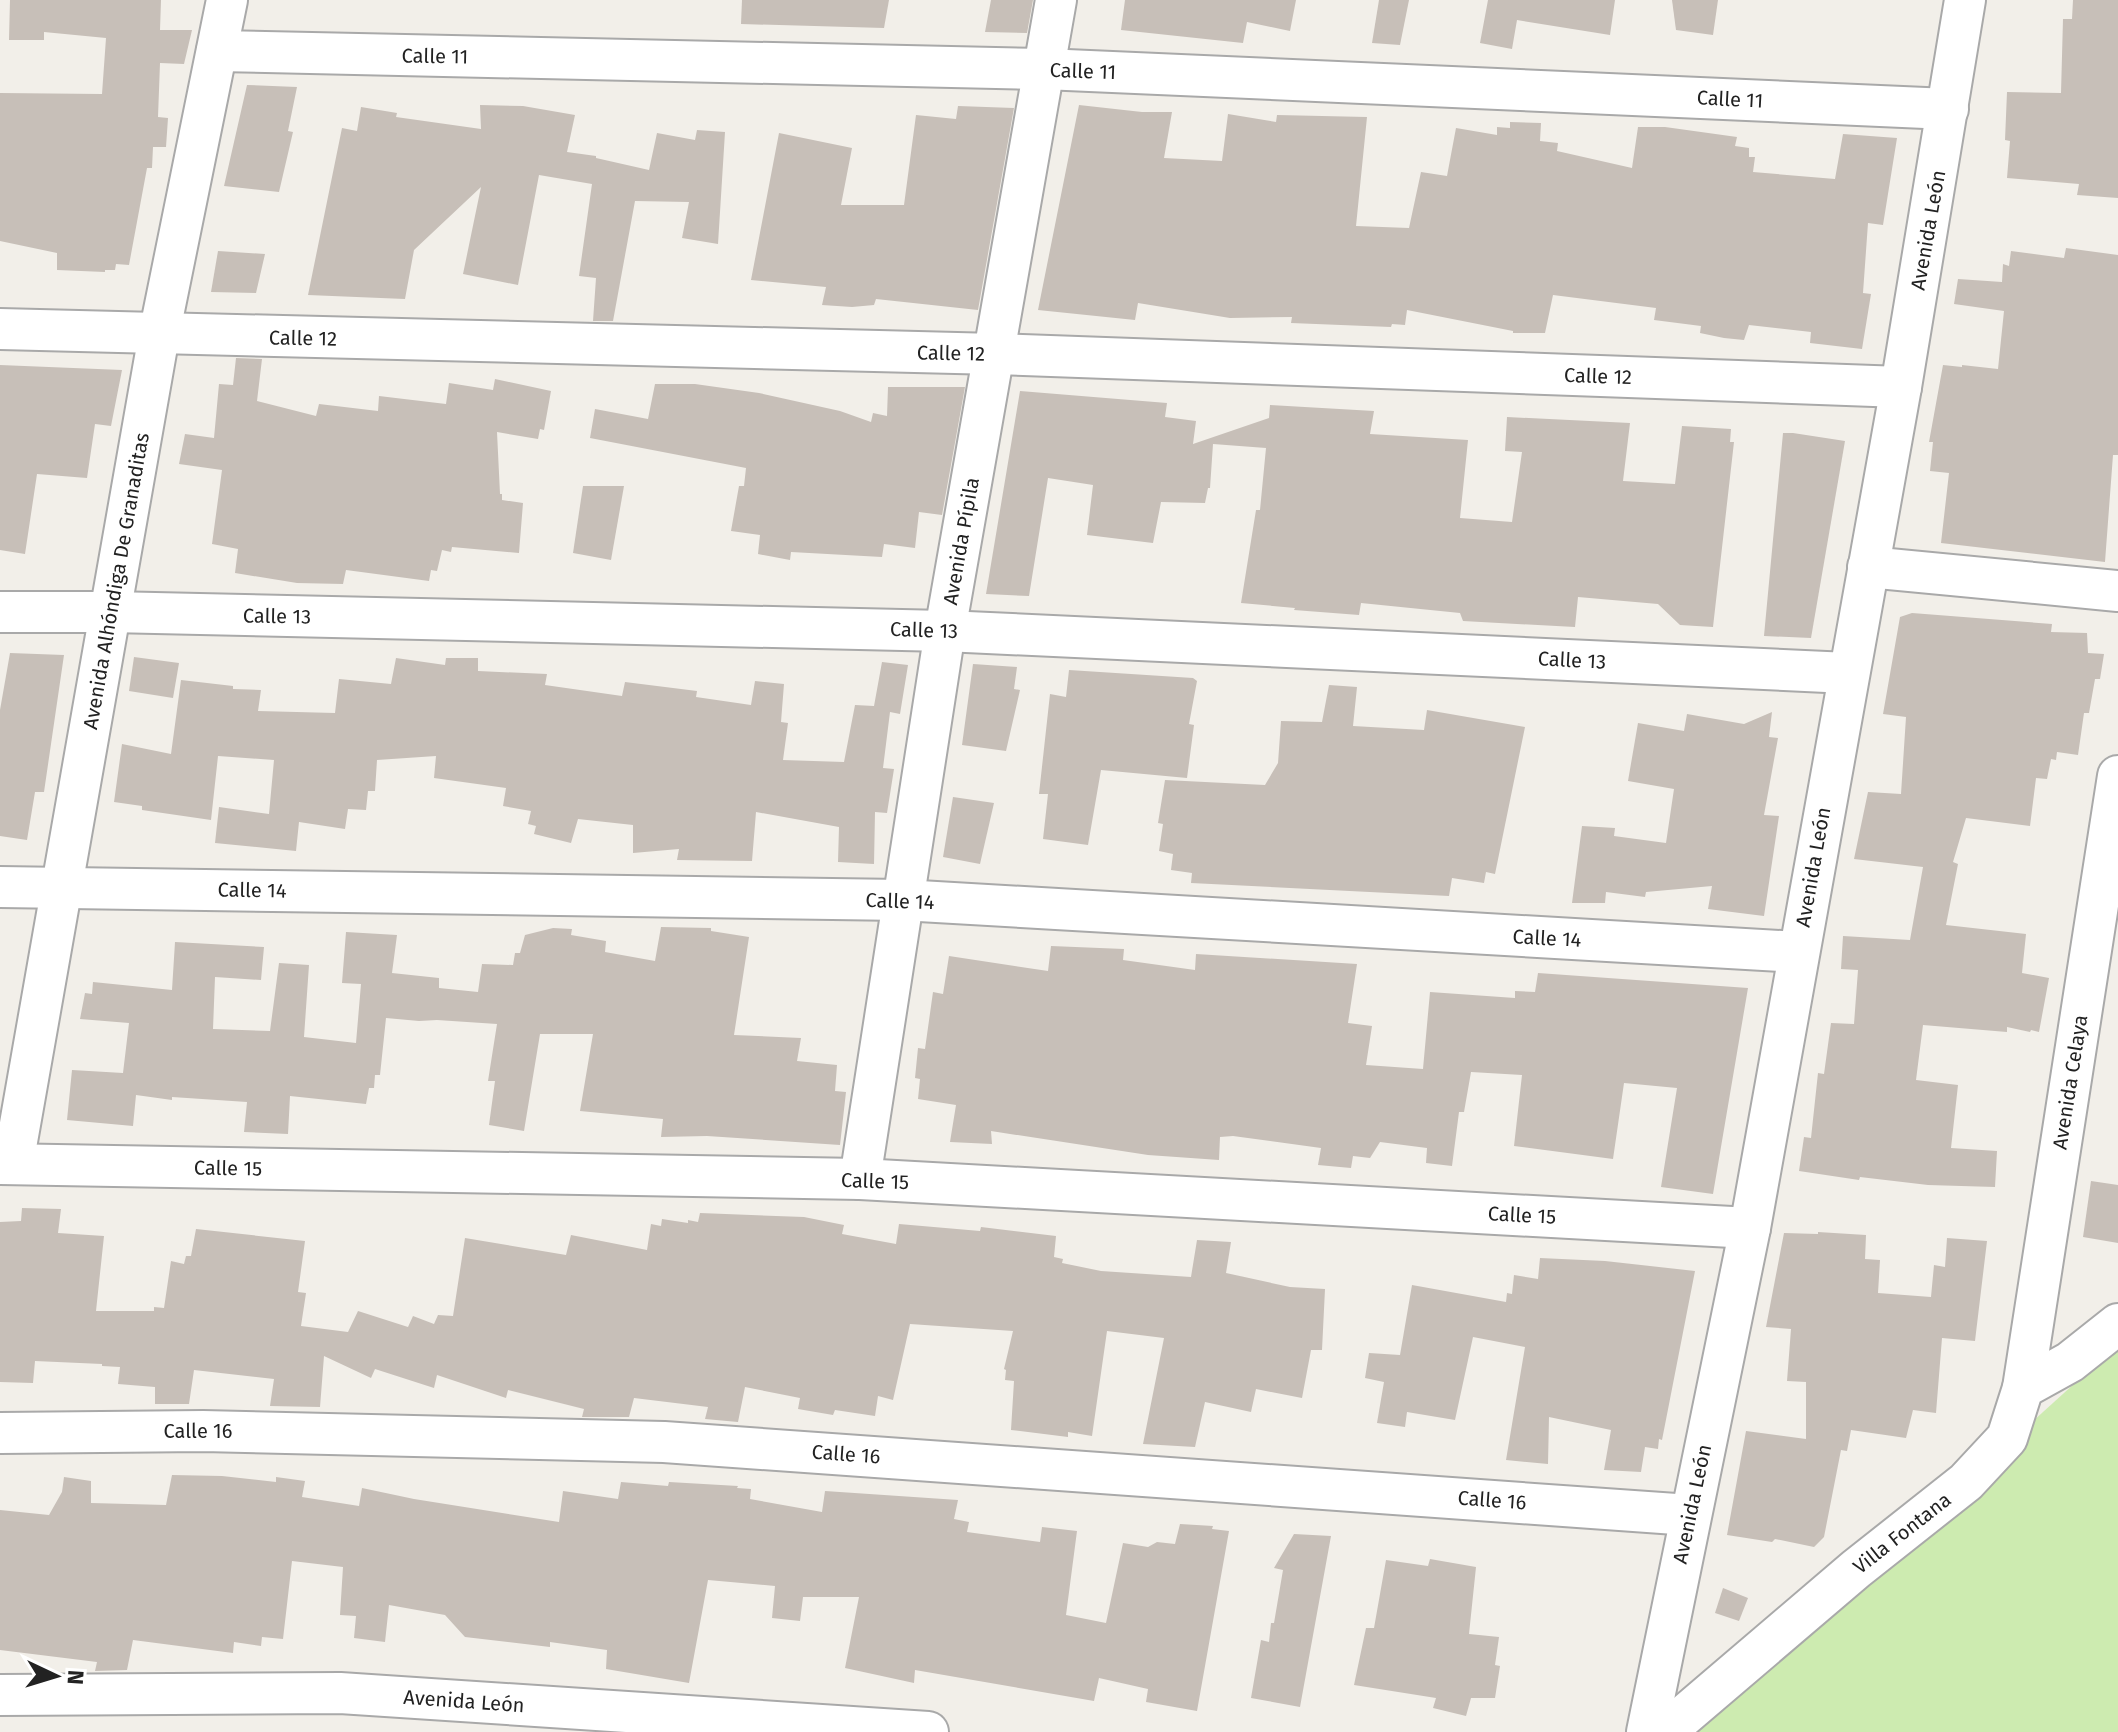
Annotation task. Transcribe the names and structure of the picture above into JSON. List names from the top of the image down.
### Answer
{
  "streets": {
    "street": [
      "Calle 11",
      "Avenida León",
      "Calle 12",
      "Avenida Pípila",
      "Avenida Alhóndiga De Granaditas",
      "Calle 13",
      "Calle 14",
      "Avenida Celaya",
      "Calle 15",
      "Calle 16",
      "Villa Fontana"
    ]
  },
  "crossings": [
    ["Calle 11", "Avenida León"],
    ["Calle 11", "Avenida Pípila"],
    ["Calle 11", "Avenida Alhóndiga De Granaditas"],
    ["Avenida León", "Calle 12"],
    ["Avenida León", "Calle 13"],
    ["Avenida León", "Calle 14"],
    ["Avenida León", "Calle 15"],
    ["Avenida León", "Calle 16"],
    ["Calle 12", "Avenida Pípila"],
    ["Calle 12", "Avenida Alhóndiga De Granaditas"],
    ["Avenida Pípila", "Calle 13"],
    ["Avenida Pípila", "Calle 14"],
    ["Avenida Pípila", "Calle 15"],
    ["Avenida Alhóndiga De Granaditas", "Calle 13"],
    ["Avenida Alhóndiga De Granaditas", "Calle 14"],
    ["Avenida Alhóndiga De Granaditas", "Calle 15"],
    ["Avenida Celaya", "Villa Fontana"]
  ],
  "north": "right"
}
